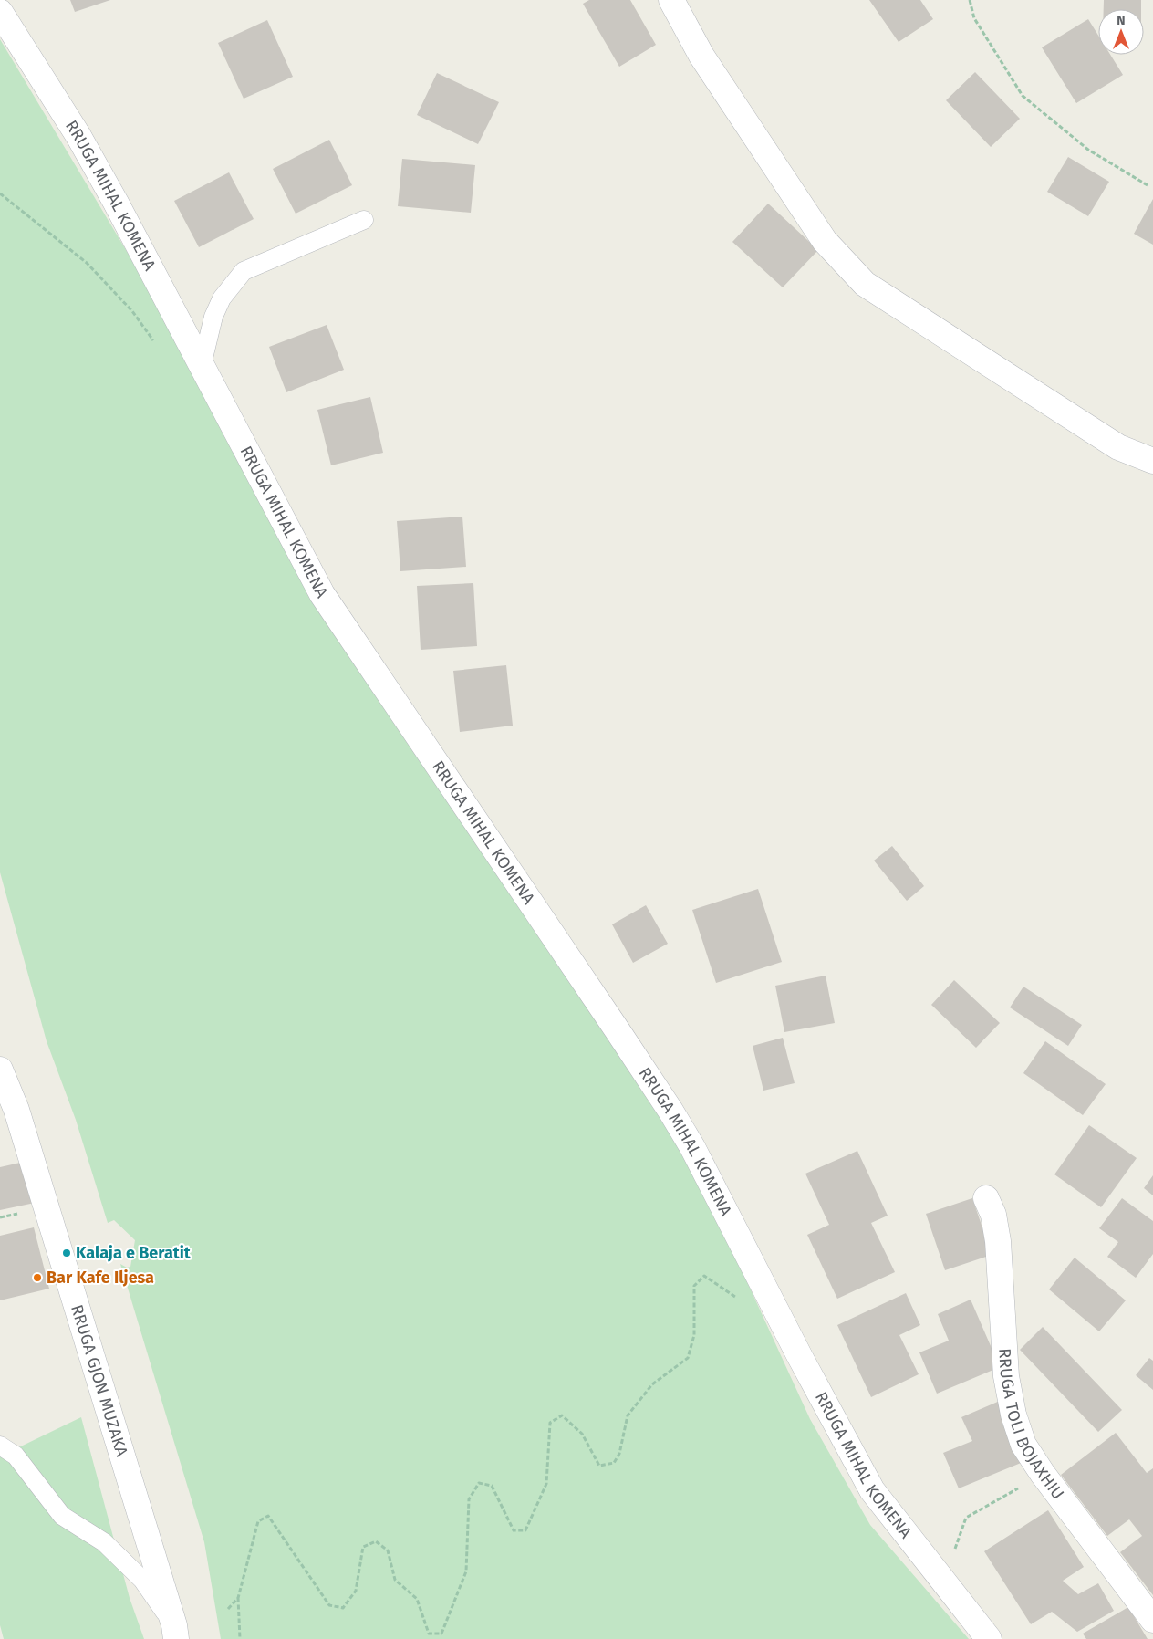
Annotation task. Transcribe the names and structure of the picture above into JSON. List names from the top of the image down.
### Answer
{
  "streets": {
    "street": ["RRUGA MIHAL KOMENA", "RRUGA GJON MUZAKA", "RRUGA TOLI BOJAXHIU"]
  },
  "places": ["Kalaja e Beratit", "Bar Kafe Iljesa"],
  "north": "top"
}
